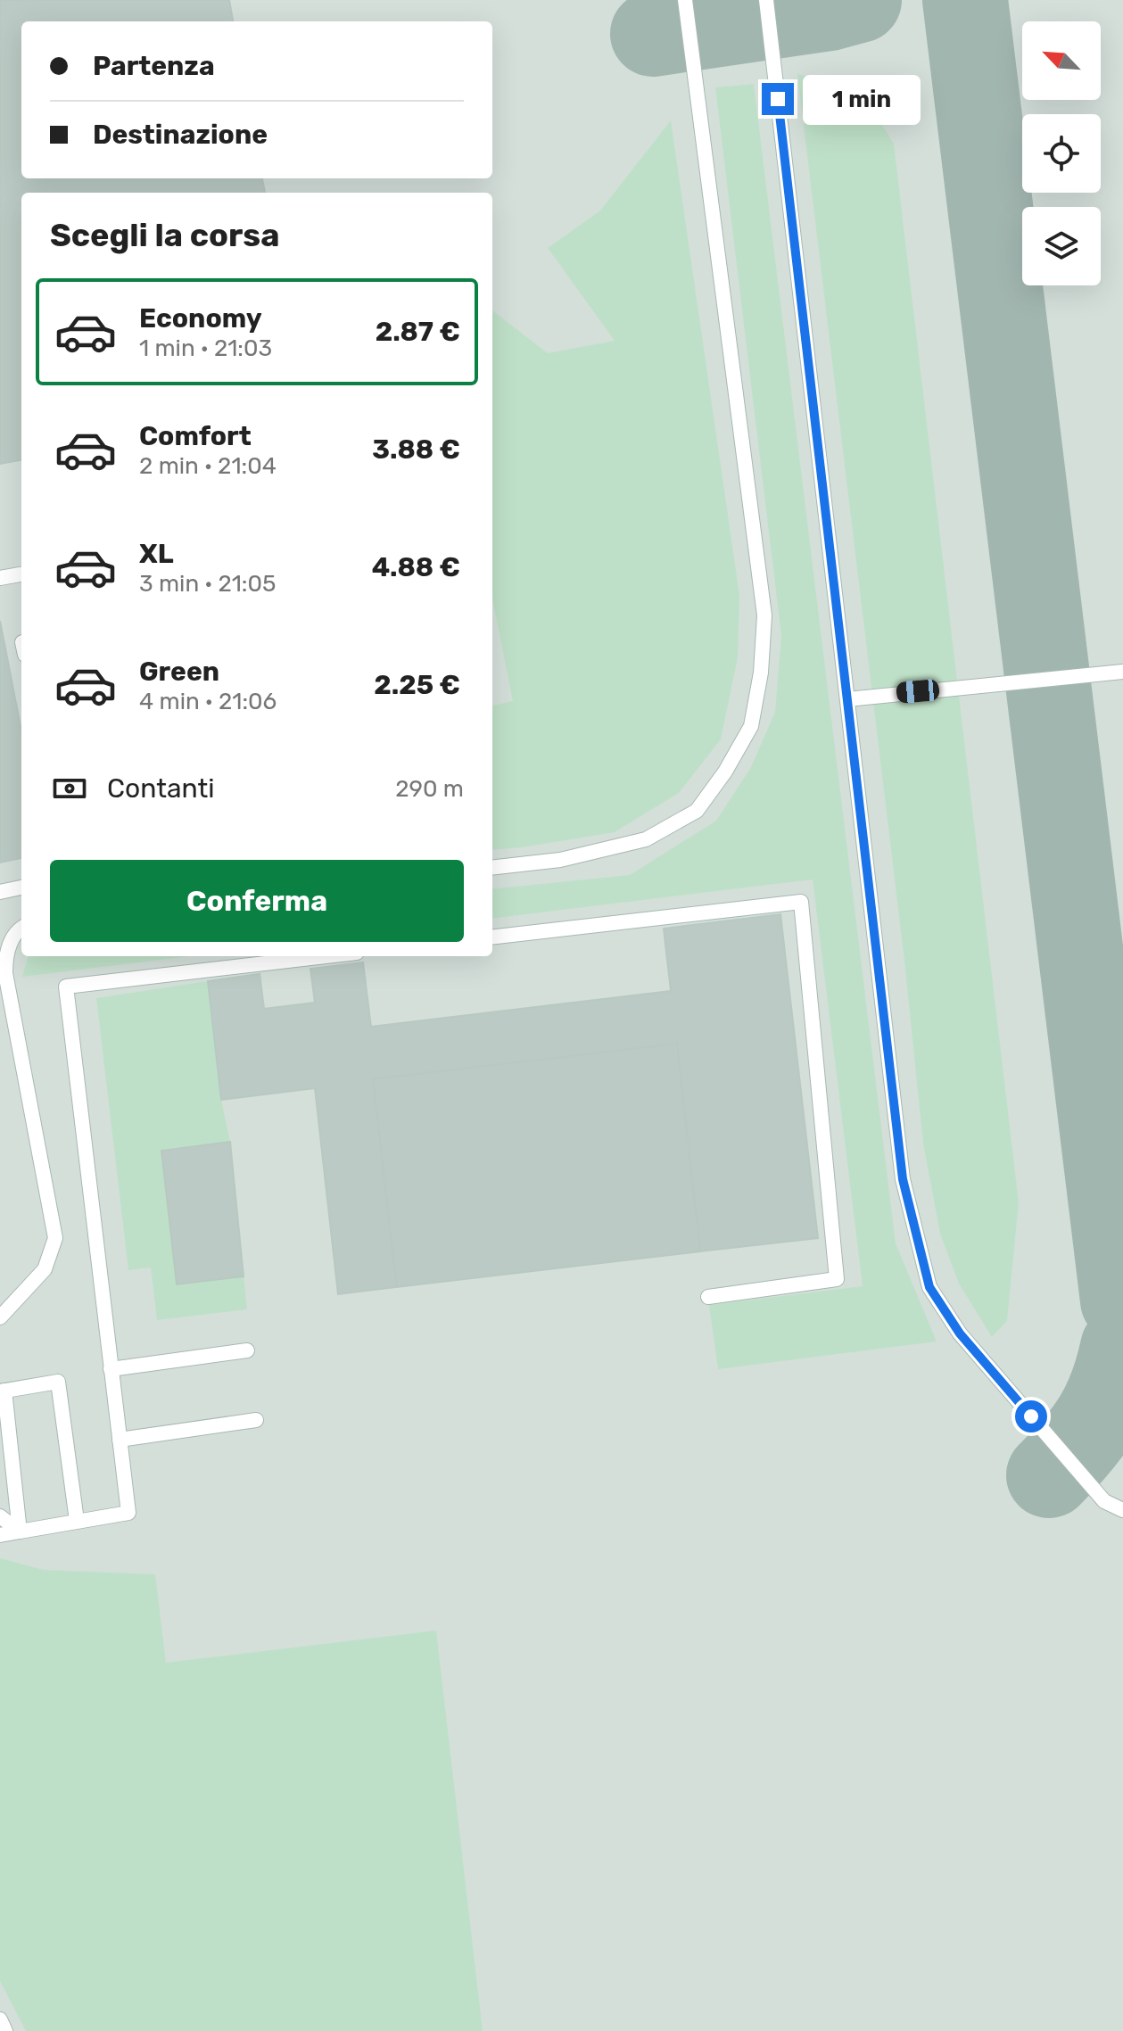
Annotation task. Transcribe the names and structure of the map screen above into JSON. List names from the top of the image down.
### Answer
{
  "north": "top left",
  "page": {
    "banner": ["Partenza", "Destinazione"],
    "bubble": "1 min",
    "heading": "Scegli la corsa",
    "list": [
      {
        "name": "Economy",
        "note": "1 min · 21:03",
        "value": "2.87 €"
      },
      {
        "name": "Comfort",
        "note": "2 min · 21:04",
        "value": "3.88 €"
      },
      {
        "name": "XL",
        "note": "3 min · 21:05",
        "value": "4.88 €"
      },
      {
        "name": "Green",
        "note": "4 min · 21:06",
        "value": "2.25 €"
      }
    ],
    "pay": ["Contanti", "290 m"],
    "buttons": "Conferma"
  }
}
